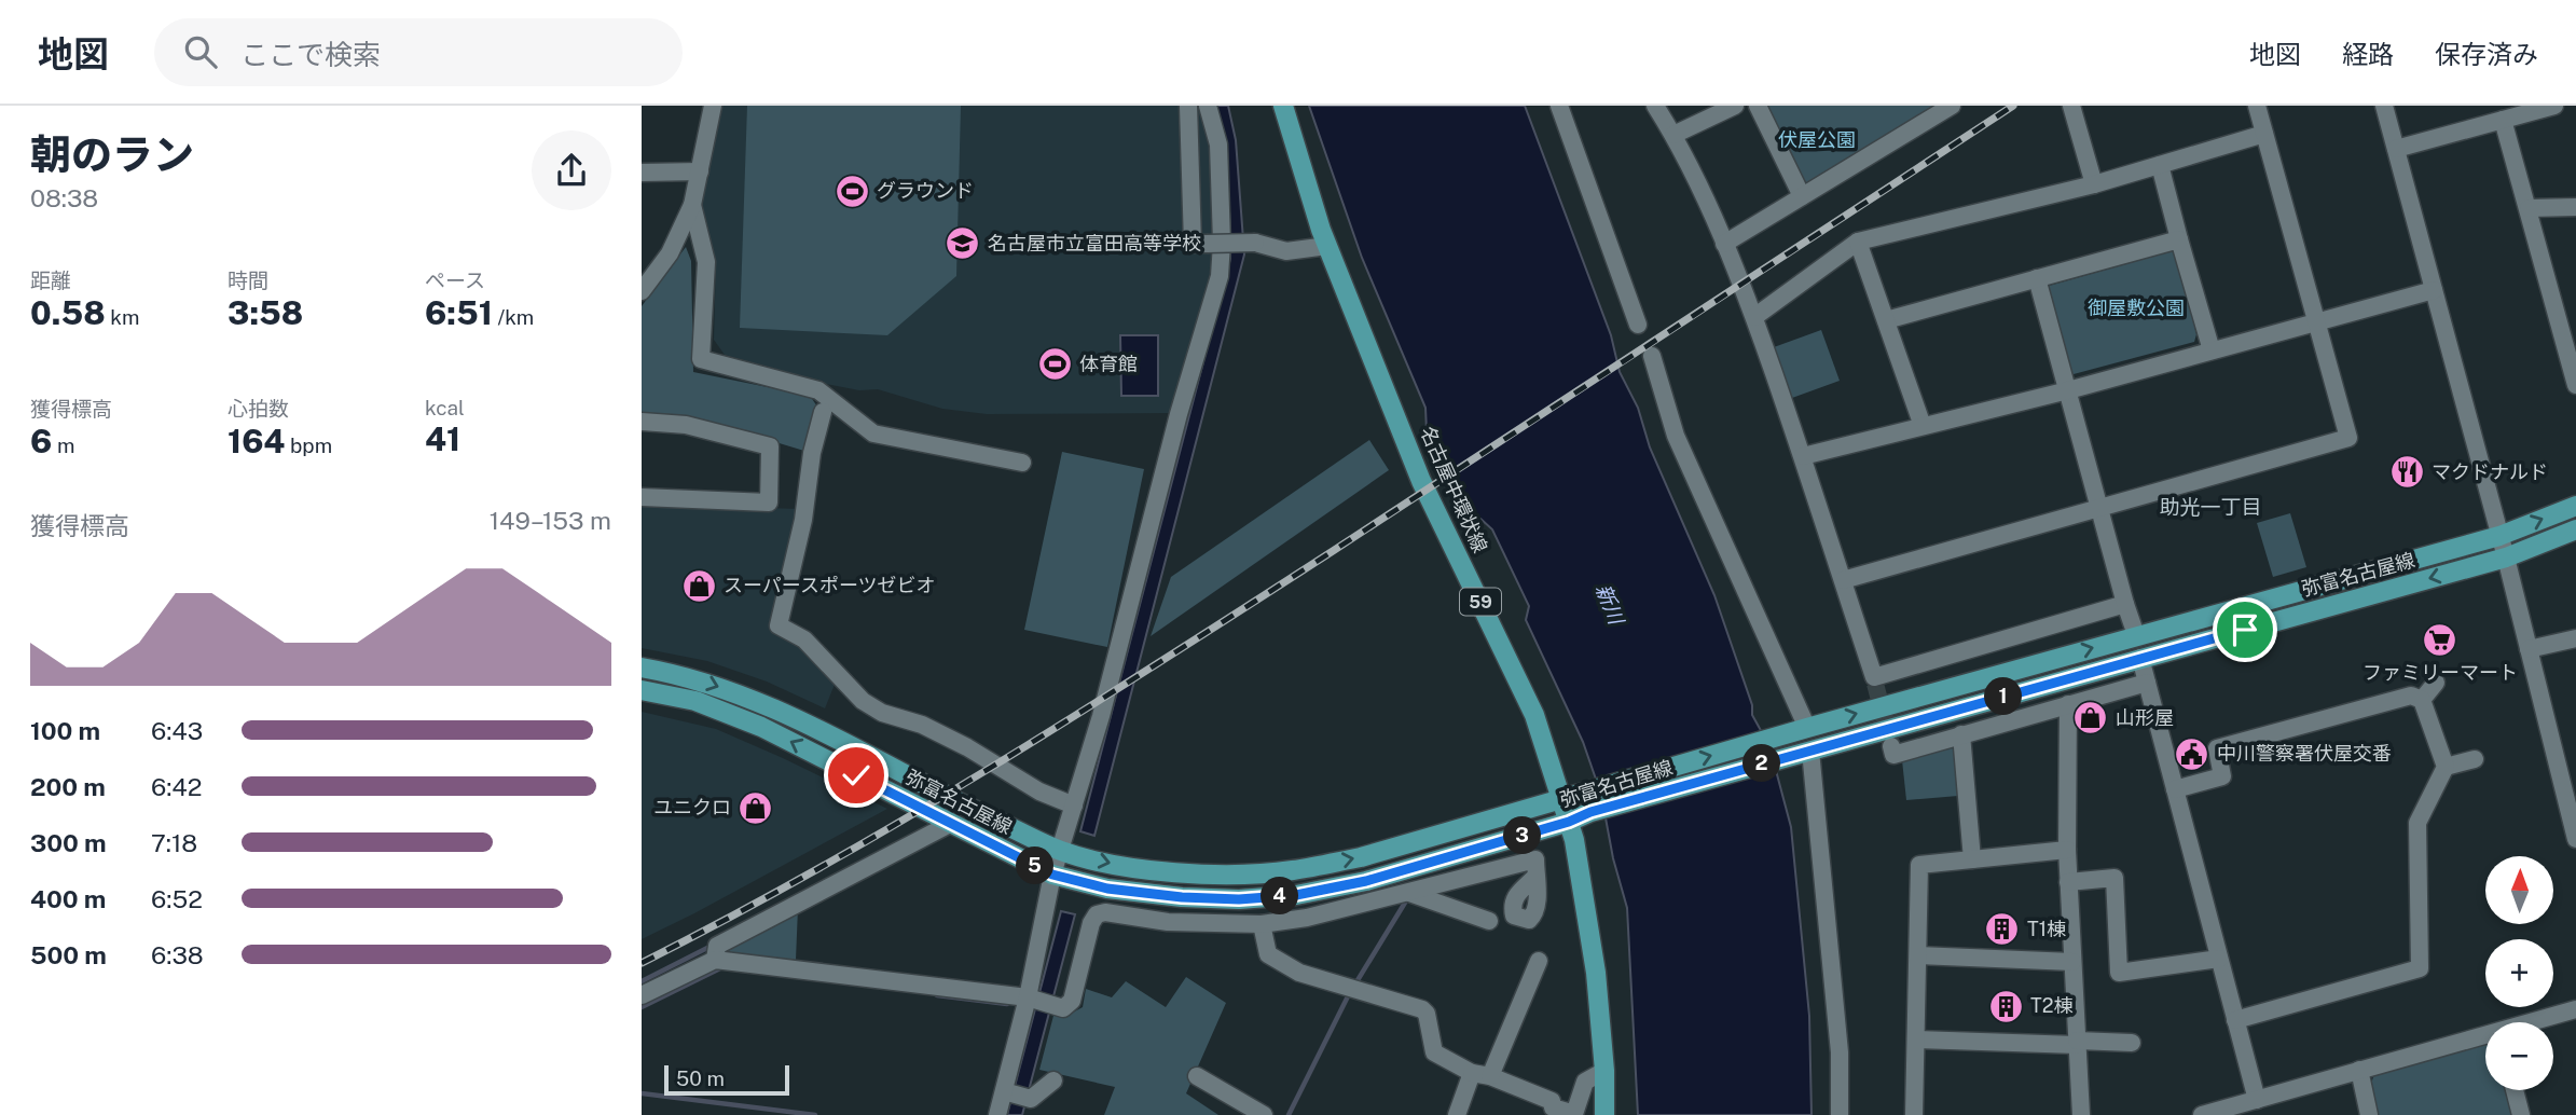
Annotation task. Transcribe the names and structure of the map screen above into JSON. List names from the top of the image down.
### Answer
{
  "streets": {
    "main road": ["名古屋中環状線", "弥富名古屋線", "59"]
  },
  "crossings": [
    ["名古屋中環状線", "弥富名古屋線"]
  ],
  "districts": ["助光一丁目"],
  "water": ["新川"],
  "parks": ["伏屋公園", "御屋敷公園"],
  "places": {
    "sports": ["グラウンド", "体育館"],
    "school or university": ["名古屋市立富田高等学校"],
    "restaurant": ["マクドナルド"],
    "shop": ["スーパースポーツゼビオ", "山形屋", "ユニクロ"],
    "supermarket": ["ファミリーマート"],
    "public building": ["中川警察署伏屋交番"],
    "building": ["T1棟", "T2棟"]
  },
  "scale_bar": "50 m",
  "north": "top",
  "page": {
    "header": "地図",
    "search": "ここで検索",
    "nav": ["地図", "経路", "保存済み"],
    "heading": ["朝のラン", "08:38"],
    "stats": [
      ["距離", "0.58 km"],
      ["時間", "3:58"],
      ["ペース", "6:51 /km"],
      ["獲得標高", "6 m"],
      ["心拍数", "164 bpm"],
      ["kcal", "41"]
    ],
    "chart": ["獲得標高", "149–153 m"],
    "pins": [
      "1",
      "2",
      "3",
      "5",
      "4"
    ],
    "list": [
      {
        "name": "100 m",
        "note": "6:43"
      },
      {
        "name": "200 m",
        "note": "6:42"
      },
      {
        "name": "300 m",
        "note": "7:18"
      },
      {
        "name": "400 m",
        "note": "6:52"
      },
      {
        "name": "500 m",
        "note": "6:38"
      }
    ],
    "map_buttons": ["+", "−"],
    "scale": "50 m"
  }
}
